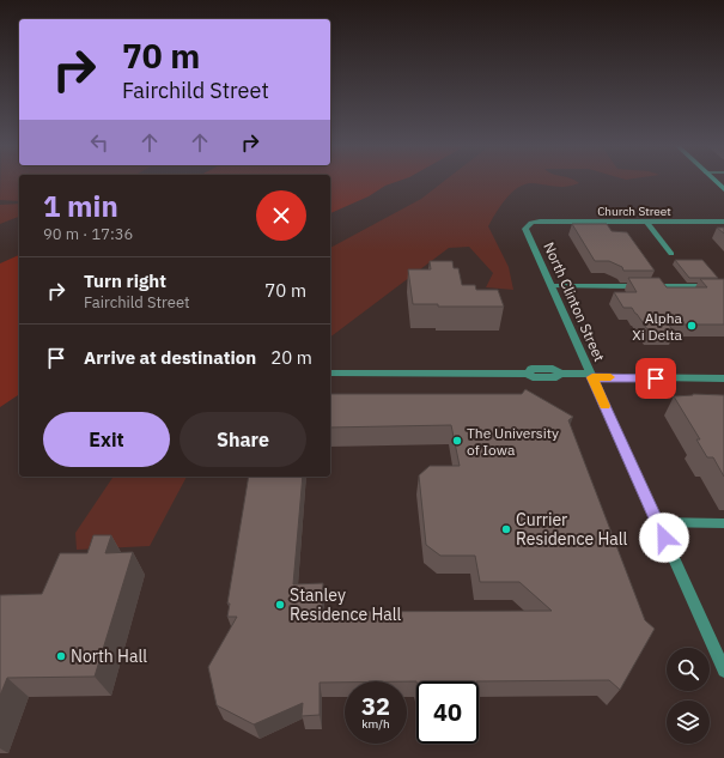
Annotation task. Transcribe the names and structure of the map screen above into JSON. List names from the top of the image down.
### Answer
{
  "streets": {
    "street": ["Church Street", "North Clinton Street"]
  },
  "crossings": [
    ["Church Street", "North Clinton Street"]
  ],
  "places": [
    "Alpha Xi Delta",
    "The University of Iowa",
    "Currier Residence Hall",
    "Stanley Residence Hall",
    "North Hall"
  ],
  "page": {
    "turn": ["70 m", "Fairchild Street"],
    "heading": ["1 min", "90 m · 17:36"],
    "list": [
      {
        "name": "Turn right",
        "note": "Fairchild Street",
        "value": "70 m"
      },
      {
        "name": "Arrive at destination",
        "value": "20 m"
      }
    ],
    "buttons": ["Exit", "Share"],
    "speed": "32 km/h",
    "limit": "40"
  }
}
